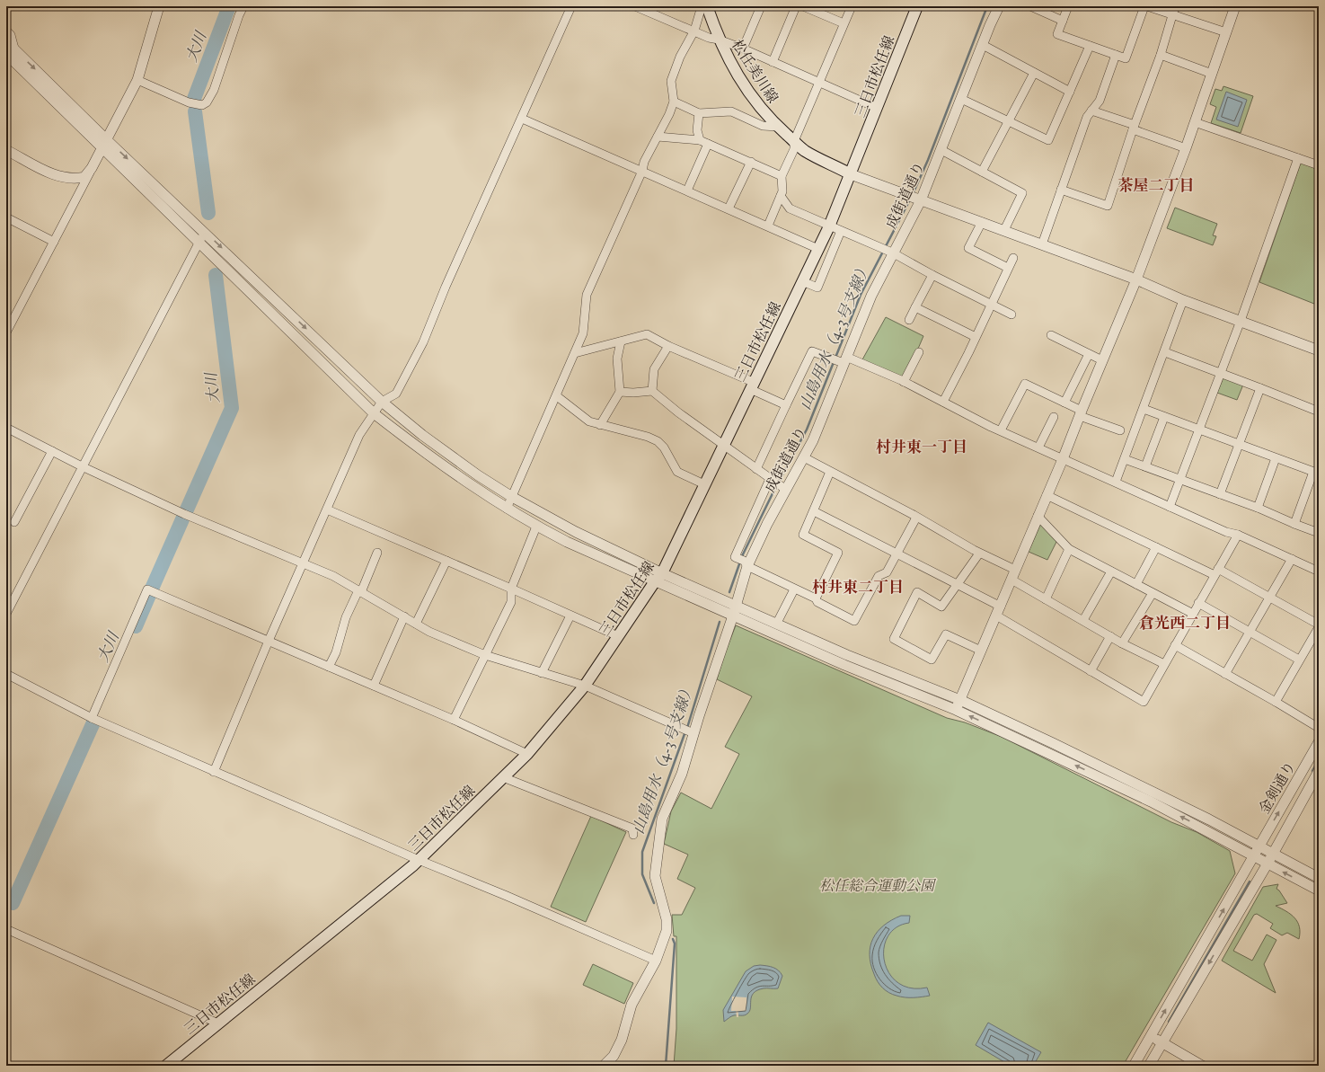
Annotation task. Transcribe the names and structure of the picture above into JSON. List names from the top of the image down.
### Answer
{
  "streets": {
    "main road": ["松任美川線", "三日市松任線"],
    "street": ["成街道通り", "金剣通り"]
  },
  "crossings": [
    ["松任美川線", "三日市松任線"]
  ],
  "districts": [
    "茶屋二丁目",
    "村井東一丁目",
    "村井東二丁目",
    "倉光西二丁目"
  ],
  "water": ["大川", "山島用水（4-3号支線）"],
  "parks": ["松任総合運動公園"]
}
